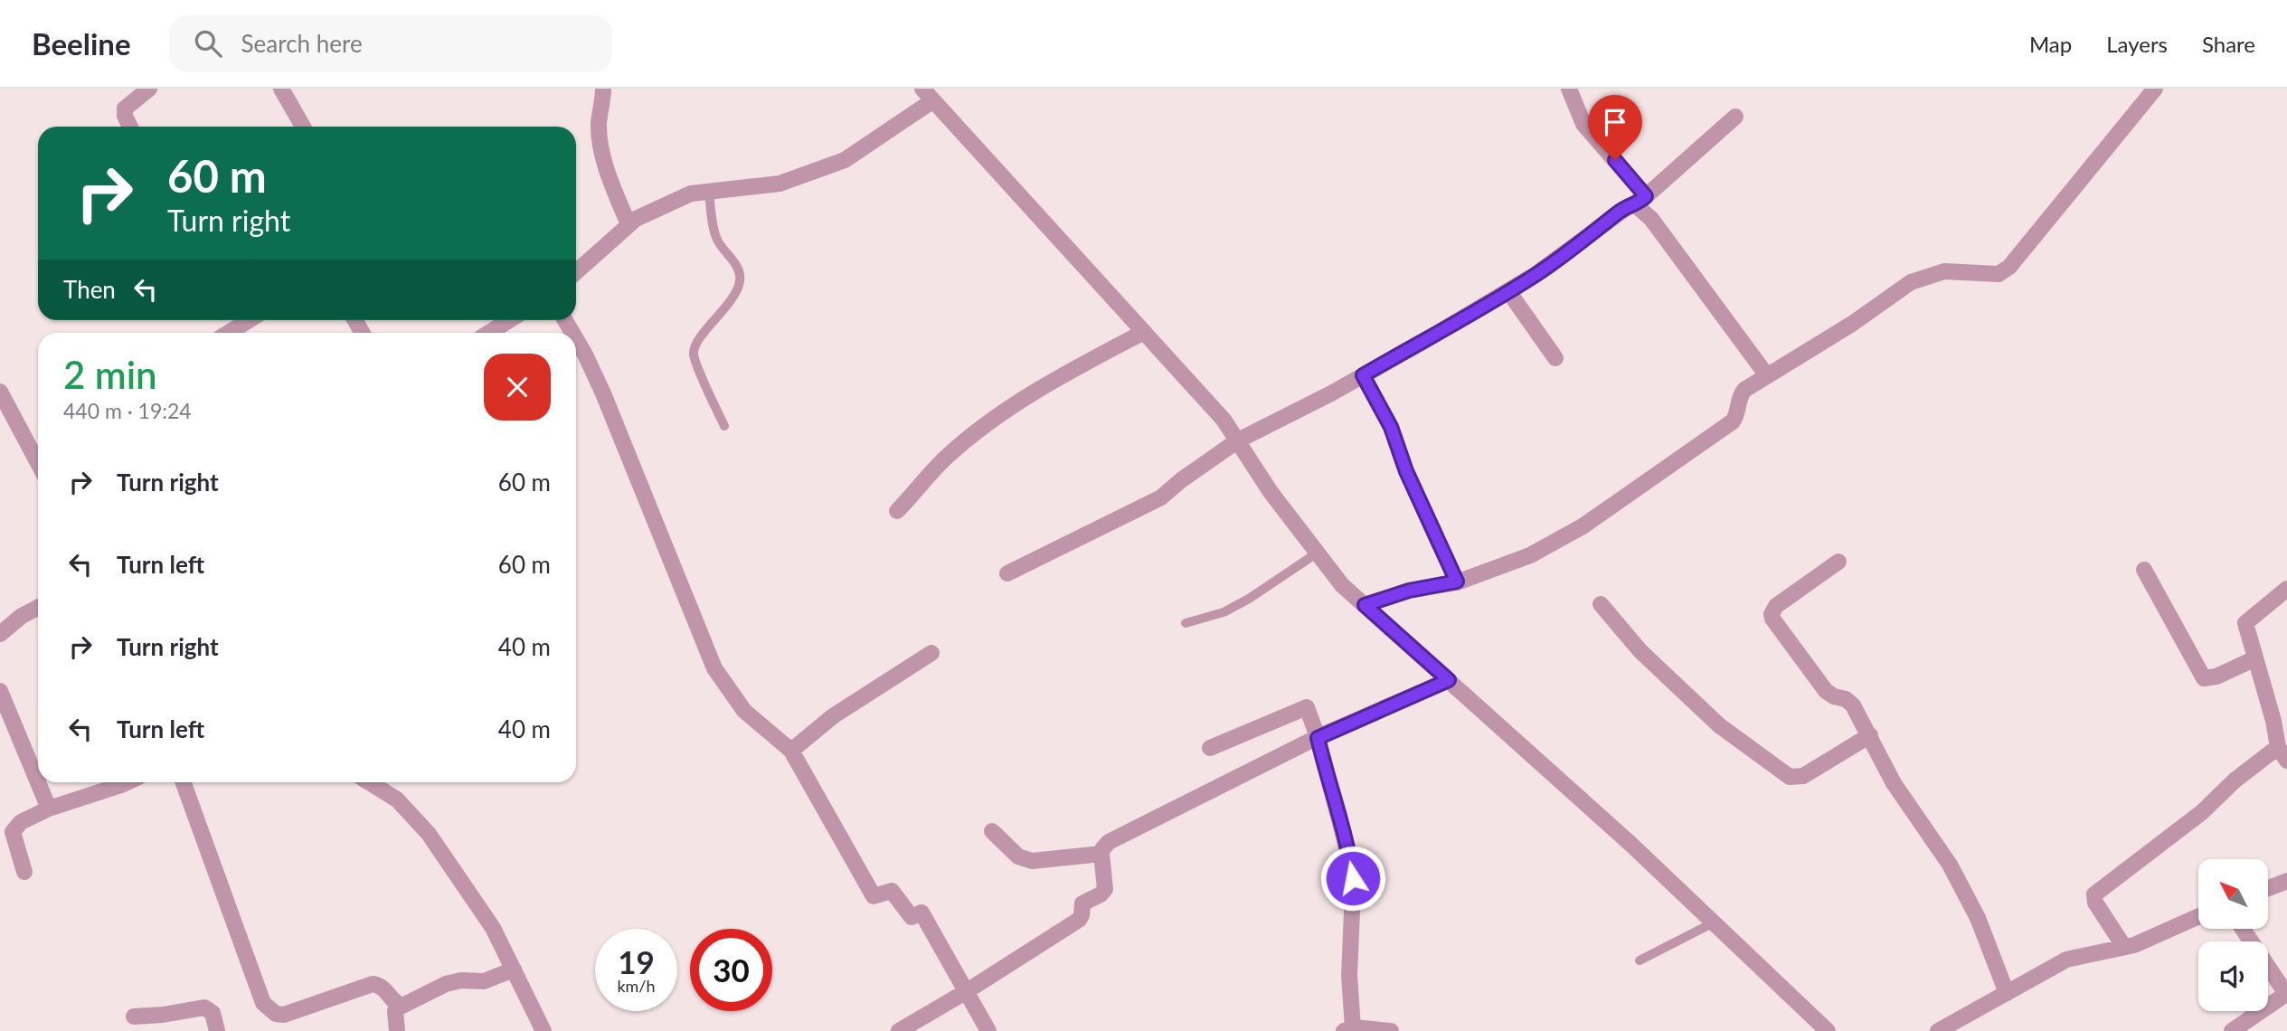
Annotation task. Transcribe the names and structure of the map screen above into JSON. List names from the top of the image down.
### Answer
{
  "north": "top left",
  "page": {
    "header": "Beeline",
    "search": "Search here",
    "nav": ["Map", "Layers", "Share"],
    "turn": ["60 m", "Turn right"],
    "then": "Then",
    "heading": ["2 min", "440 m · 19:24"],
    "list": [
      {
        "name": "Turn right",
        "value": "60 m"
      },
      {
        "name": "Turn left",
        "value": "60 m"
      },
      {
        "name": "Turn right",
        "value": "40 m"
      },
      {
        "name": "Turn left",
        "value": "40 m"
      }
    ],
    "speed": "19 km/h",
    "limit": "30"
  }
}
